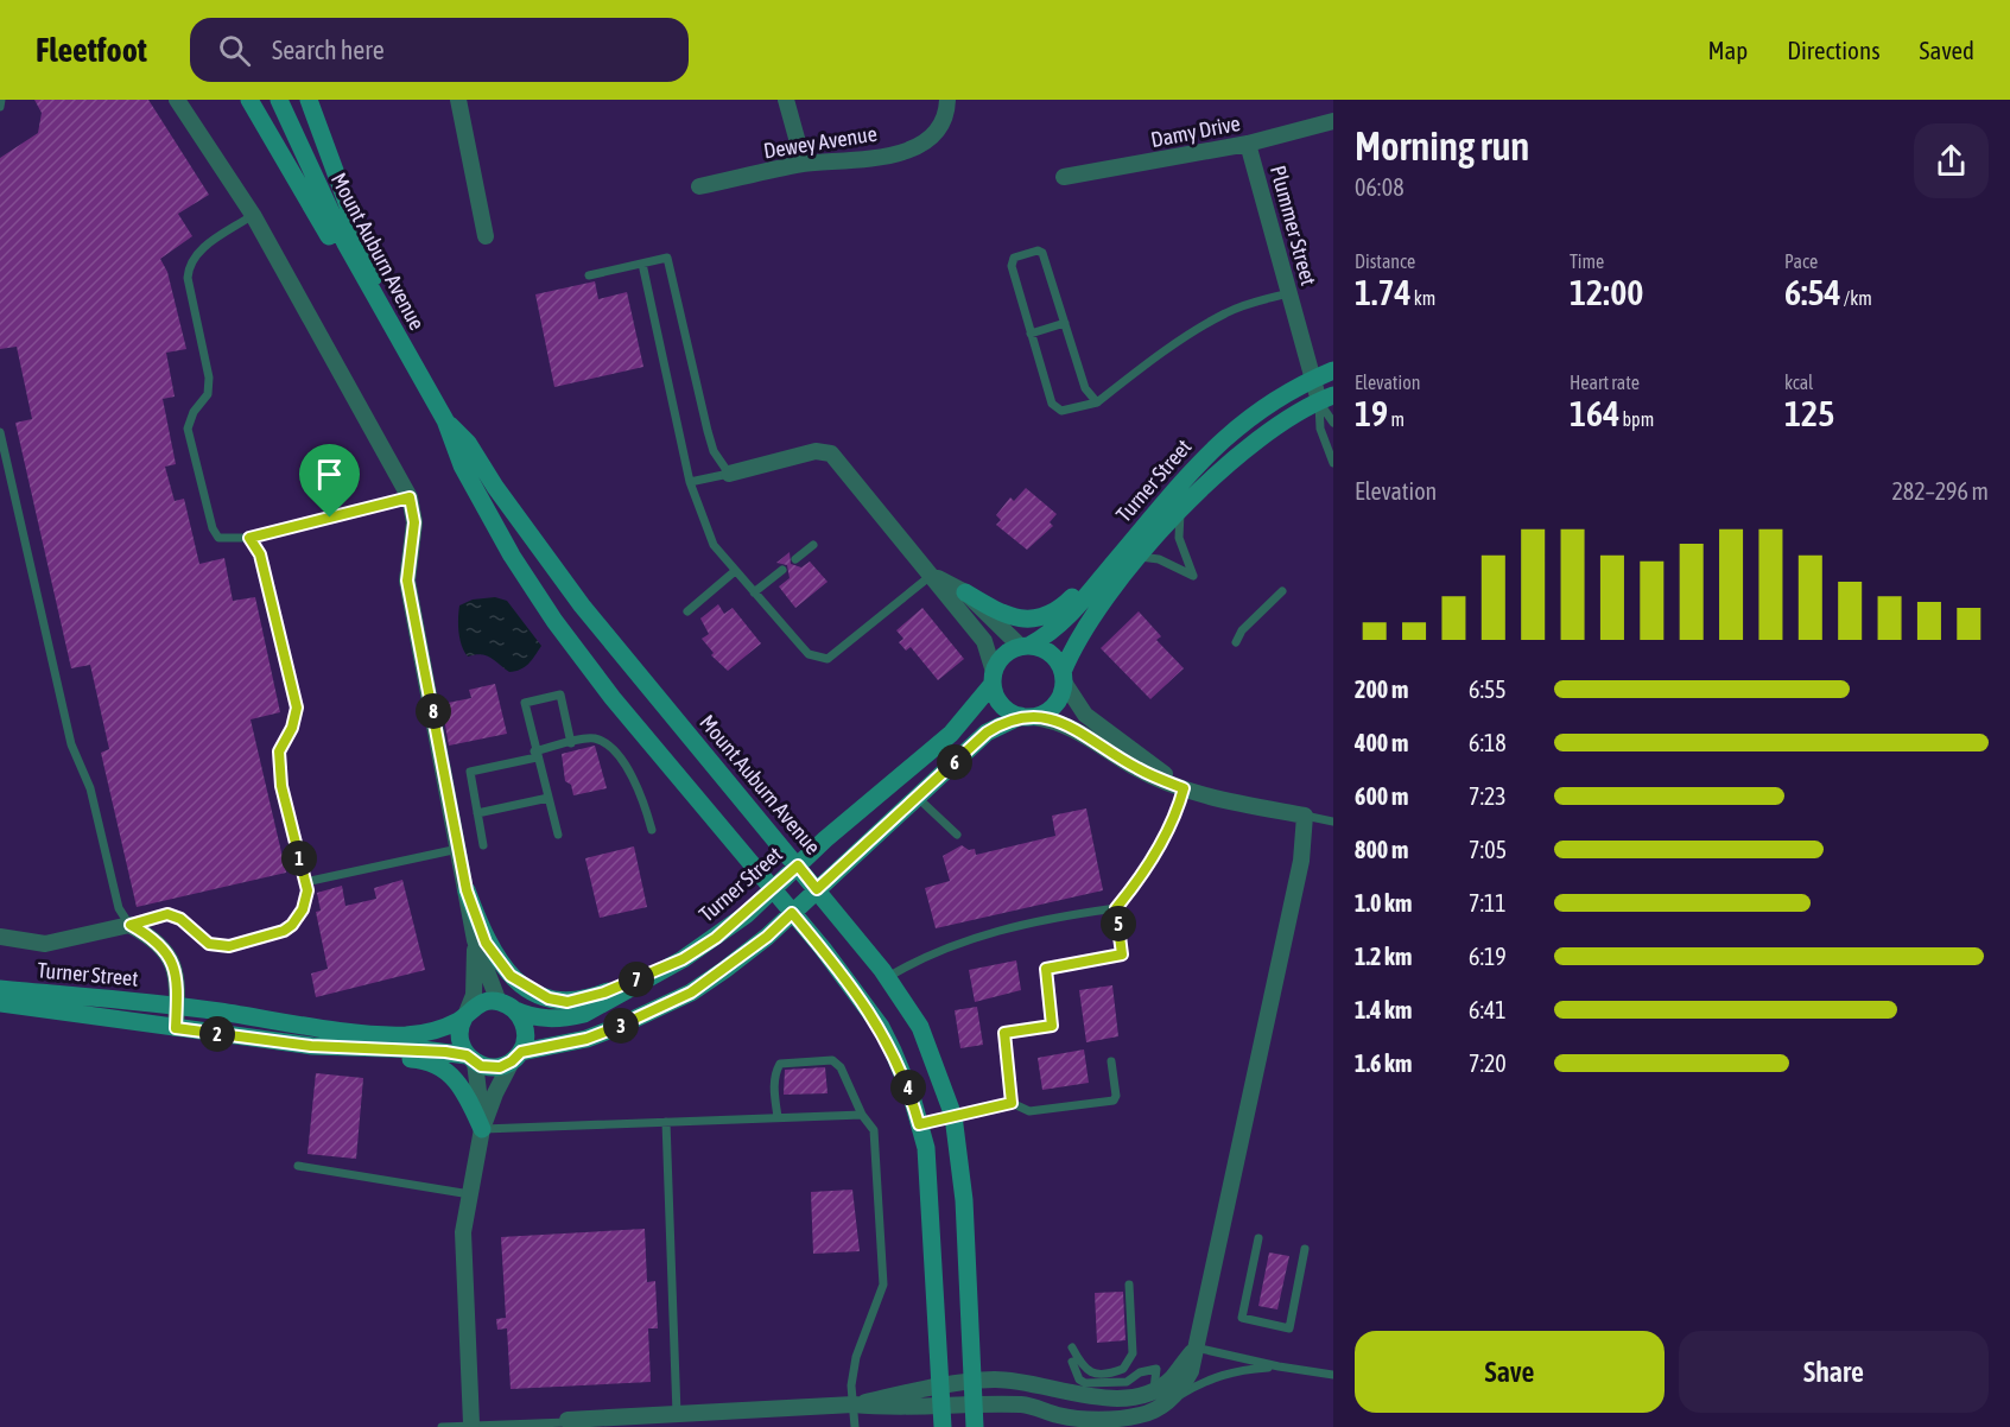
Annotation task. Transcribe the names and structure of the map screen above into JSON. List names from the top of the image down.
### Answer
{
  "streets": {
    "main road": ["Mount Auburn Avenue", "Turner Street"],
    "street": ["Damy Drive", "Dewey Avenue", "Plummer Street"]
  },
  "crossings": [
    ["Damy Drive", "Plummer Street"],
    ["Plummer Street", "Turner Street"],
    ["Mount Auburn Avenue", "Turner Street"]
  ],
  "page": {
    "header": "Fleetfoot",
    "search": "Search here",
    "nav": ["Map", "Directions", "Saved"],
    "heading": ["Morning run", "06:08"],
    "stats": [
      ["Distance", "1.74 km"],
      ["Time", "12:00"],
      ["Pace", "6:54 /km"],
      ["Elevation", "19 m"],
      ["Heart rate", "164 bpm"],
      ["kcal", "125"]
    ],
    "chart": ["Elevation", "282–296 m"],
    "list": [
      {
        "name": "200 m",
        "note": "6:55"
      },
      {
        "name": "400 m",
        "note": "6:18"
      },
      {
        "name": "600 m",
        "note": "7:23"
      },
      {
        "name": "800 m",
        "note": "7:05"
      },
      {
        "name": "1.0 km",
        "note": "7:11"
      },
      {
        "name": "1.2 km",
        "note": "6:19"
      },
      {
        "name": "1.4 km",
        "note": "6:41"
      },
      {
        "name": "1.6 km",
        "note": "7:20"
      }
    ],
    "pins": [
      "8",
      "6",
      "1",
      "5",
      "7",
      "3",
      "2",
      "4"
    ],
    "buttons": ["Save", "Share"]
  }
}
